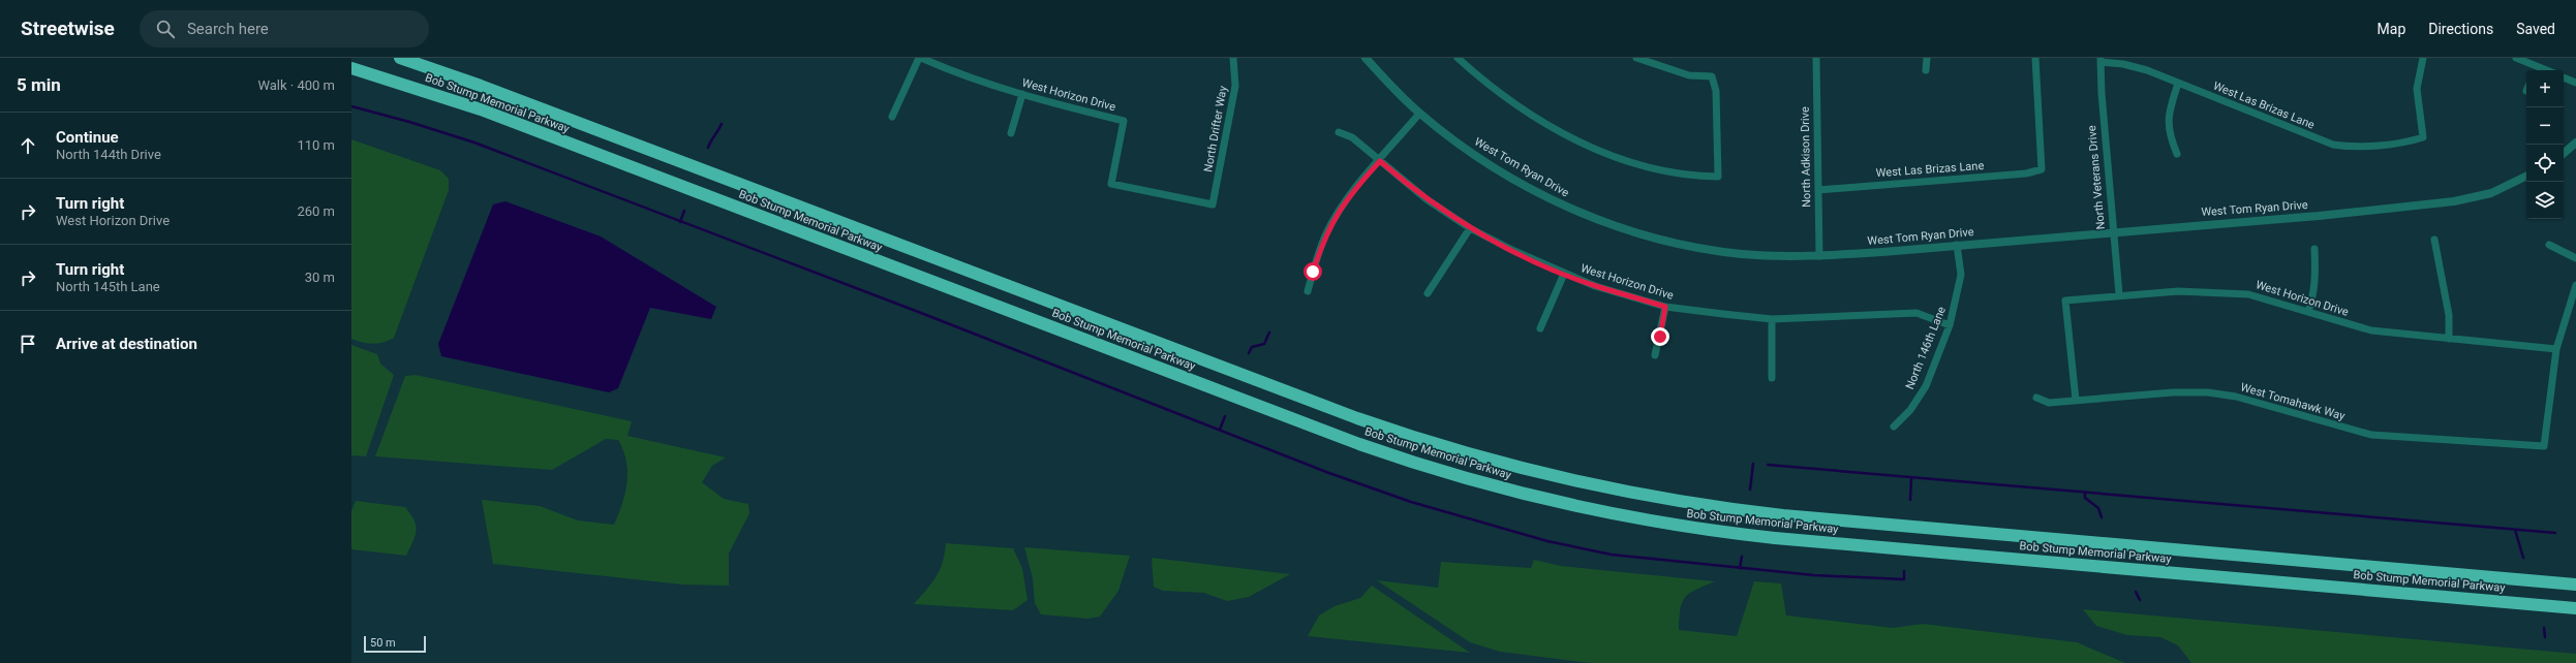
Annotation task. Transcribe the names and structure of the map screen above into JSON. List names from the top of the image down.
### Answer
{
  "streets": {
    "highway": ["Bob Stump Memorial Parkway"],
    "street": [
      "West Horizon Drive",
      "West Las Brizas Lane",
      "North Drifter Way",
      "North Adkison Drive",
      "West Tom Ryan Drive",
      "North Veterans Drive",
      "North 146th Lane",
      "West Tomahawk Way"
    ]
  },
  "crossings": [
    ["West Horizon Drive", "North Drifter Way"],
    ["West Horizon Drive", "North Veterans Drive"],
    ["West Horizon Drive", "North 146th Lane"],
    ["West Horizon Drive", "West Tomahawk Way"],
    ["West Las Brizas Lane", "North Adkison Drive"],
    ["West Las Brizas Lane", "North Veterans Drive"],
    ["North Adkison Drive", "West Tom Ryan Drive"],
    ["West Tom Ryan Drive", "North Veterans Drive"],
    ["West Tom Ryan Drive", "North 146th Lane"]
  ],
  "scale_bar": "50 m",
  "page": {
    "header": "Streetwise",
    "search": "Search here",
    "nav": ["Map", "Directions", "Saved"],
    "heading": ["5 min", "Walk · 400 m"],
    "map_buttons": ["+", "−"],
    "list": [
      ["Continue", "North 144th Drive", "110 m"],
      ["Turn right", "West Horizon Drive", "260 m"],
      ["Turn right", "North 145th Lane", "30 m"],
      "Arrive at destination"
    ],
    "scale": "50 m"
  }
}
